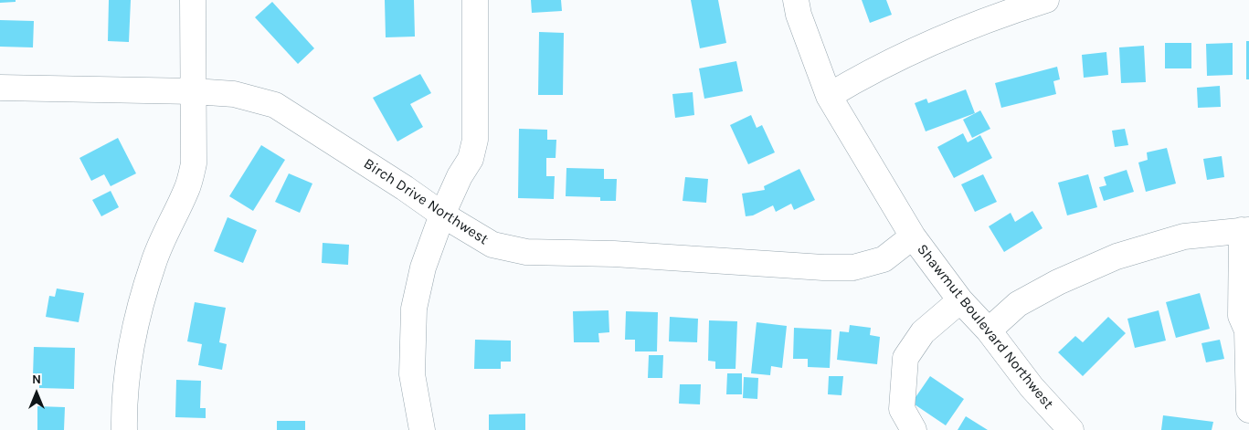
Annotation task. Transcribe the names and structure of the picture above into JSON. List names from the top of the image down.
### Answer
{
  "streets": {
    "street": ["Birch Drive Northwest", "Shawmut Boulevard Northwest"]
  },
  "crossings": [
    ["Birch Drive Northwest", "Shawmut Boulevard Northwest"]
  ],
  "north": "top"
}
